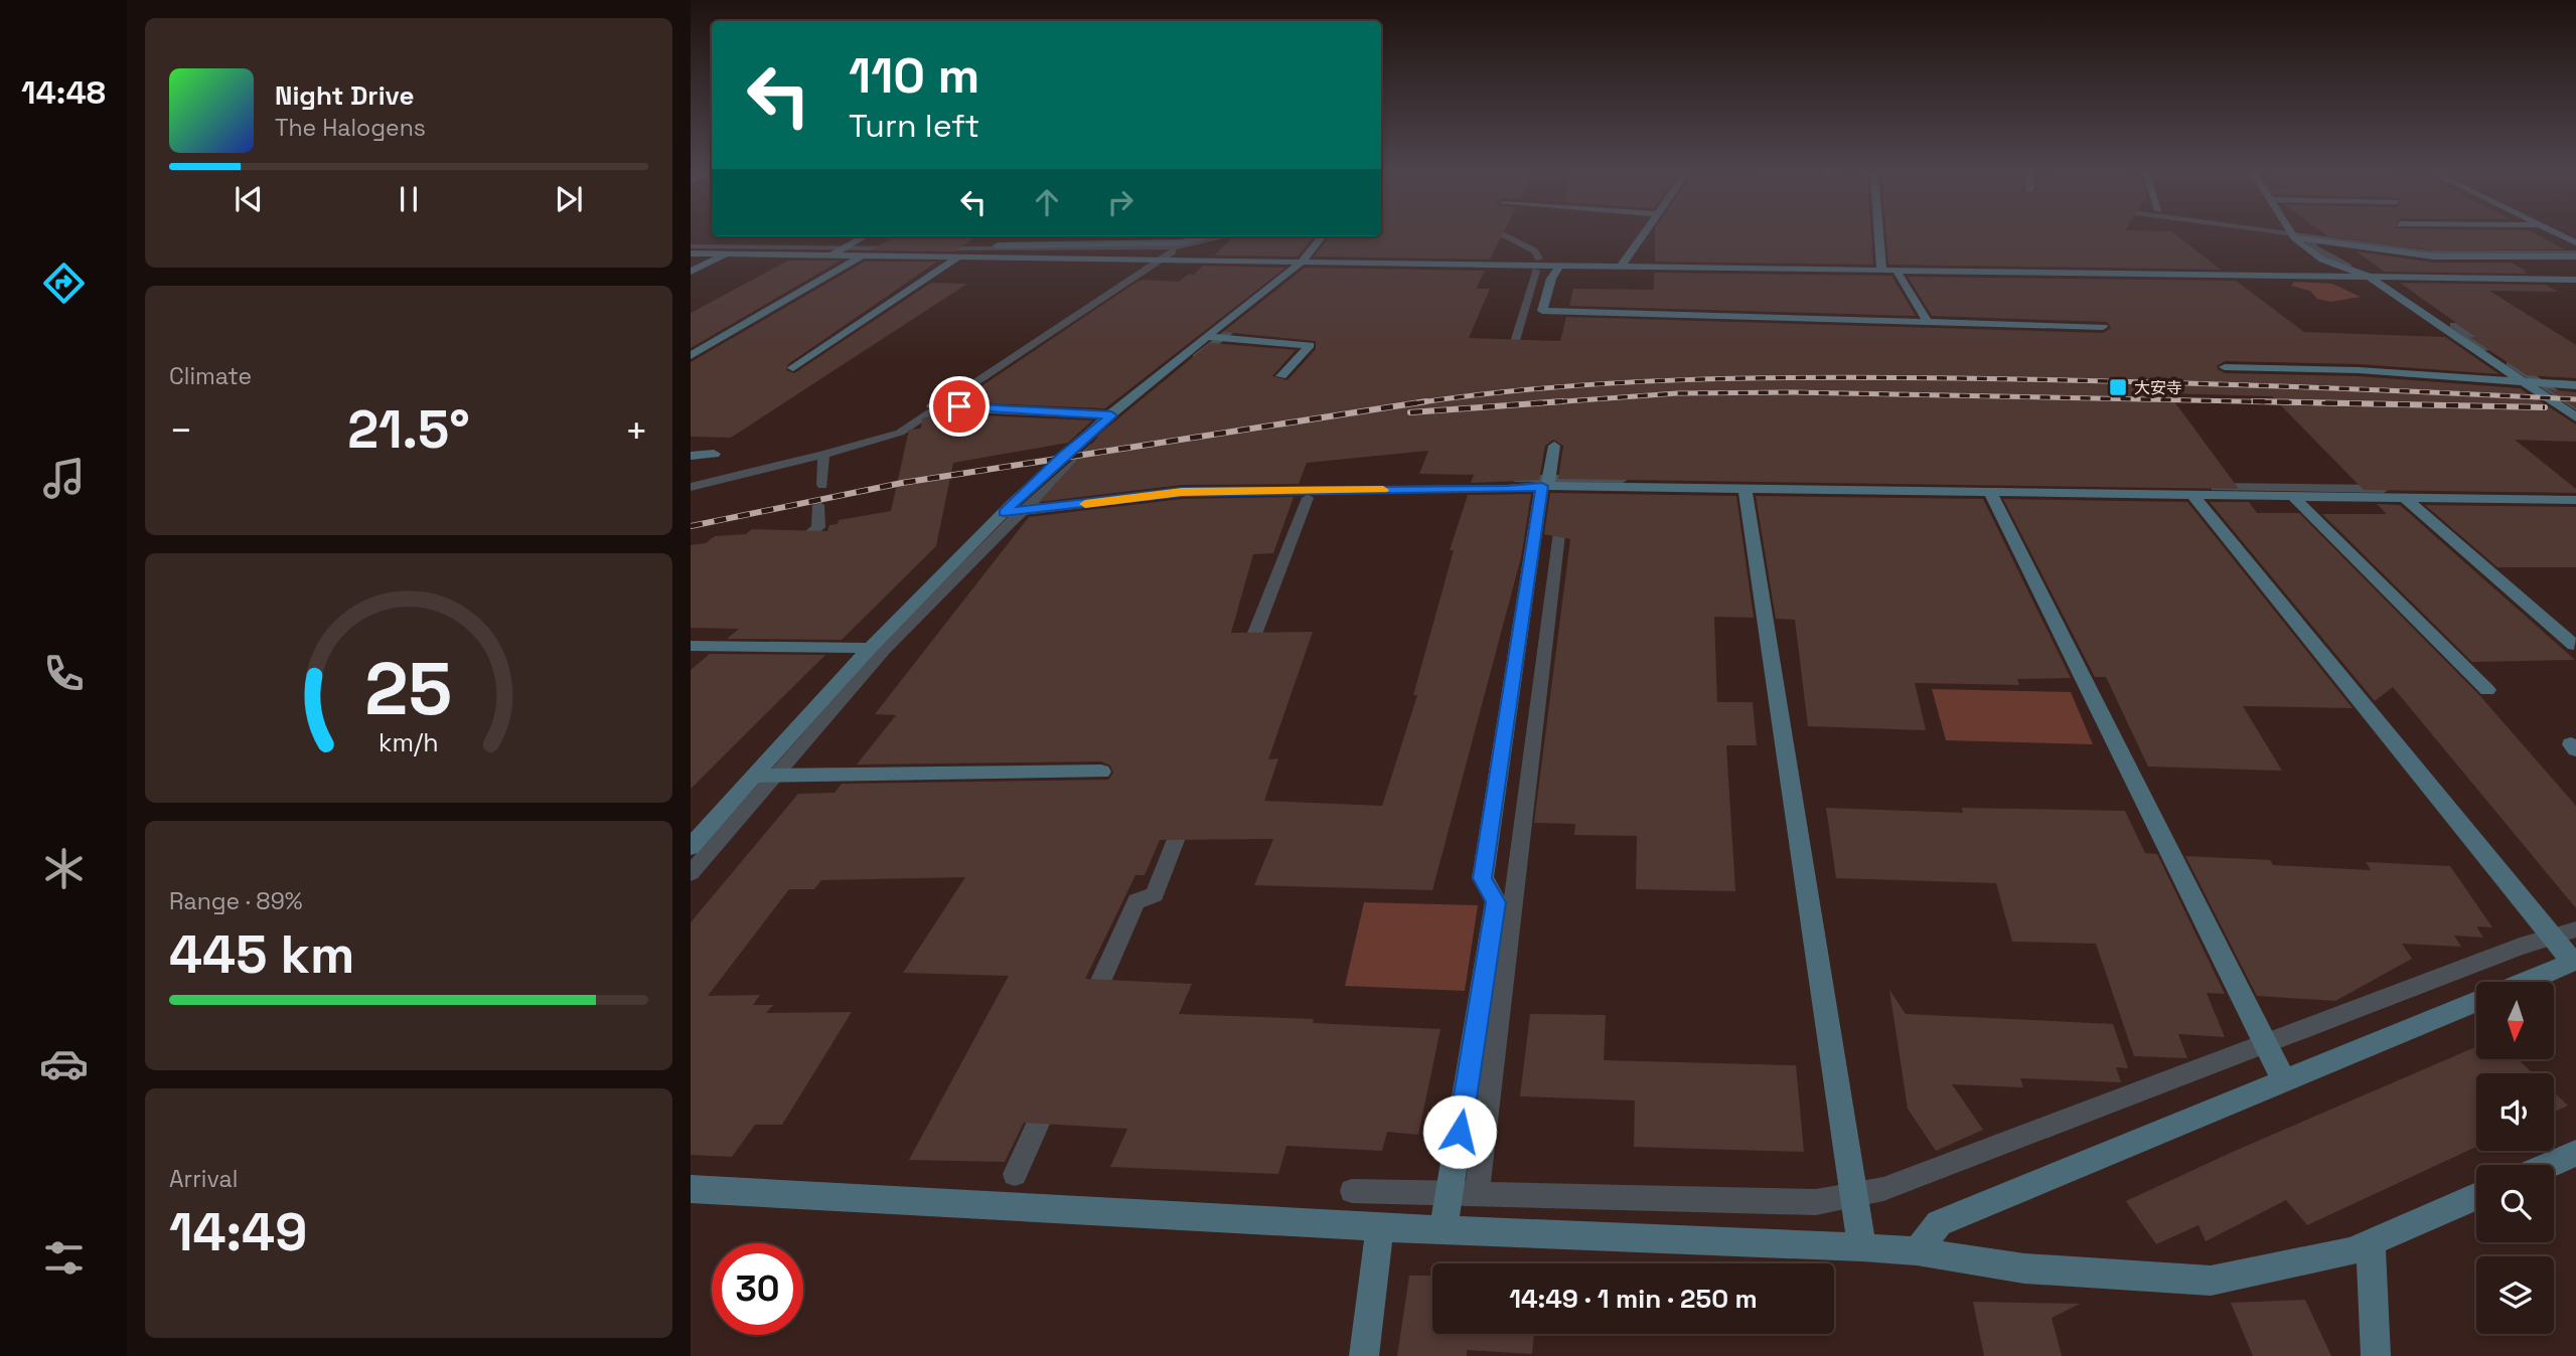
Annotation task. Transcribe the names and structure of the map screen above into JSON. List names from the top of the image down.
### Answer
{
  "places": {
    "transit": ["大安寺"]
  },
  "north": "bottom",
  "page": {
    "tabs": "14:48",
    "turn": ["110 m", "Turn left"],
    "song": ["Night Drive", "The Halogens"],
    "tile": [
      "Climate",
      ["Range · 89%", "445 km"],
      ["Arrival", "14:49"]
    ],
    "heat": ["−", "21.5°", "+"],
    "limit": "30",
    "trip": "14:49 · 1 min · 250 m",
    "gauge": ["25", "km/h"]
  }
}
